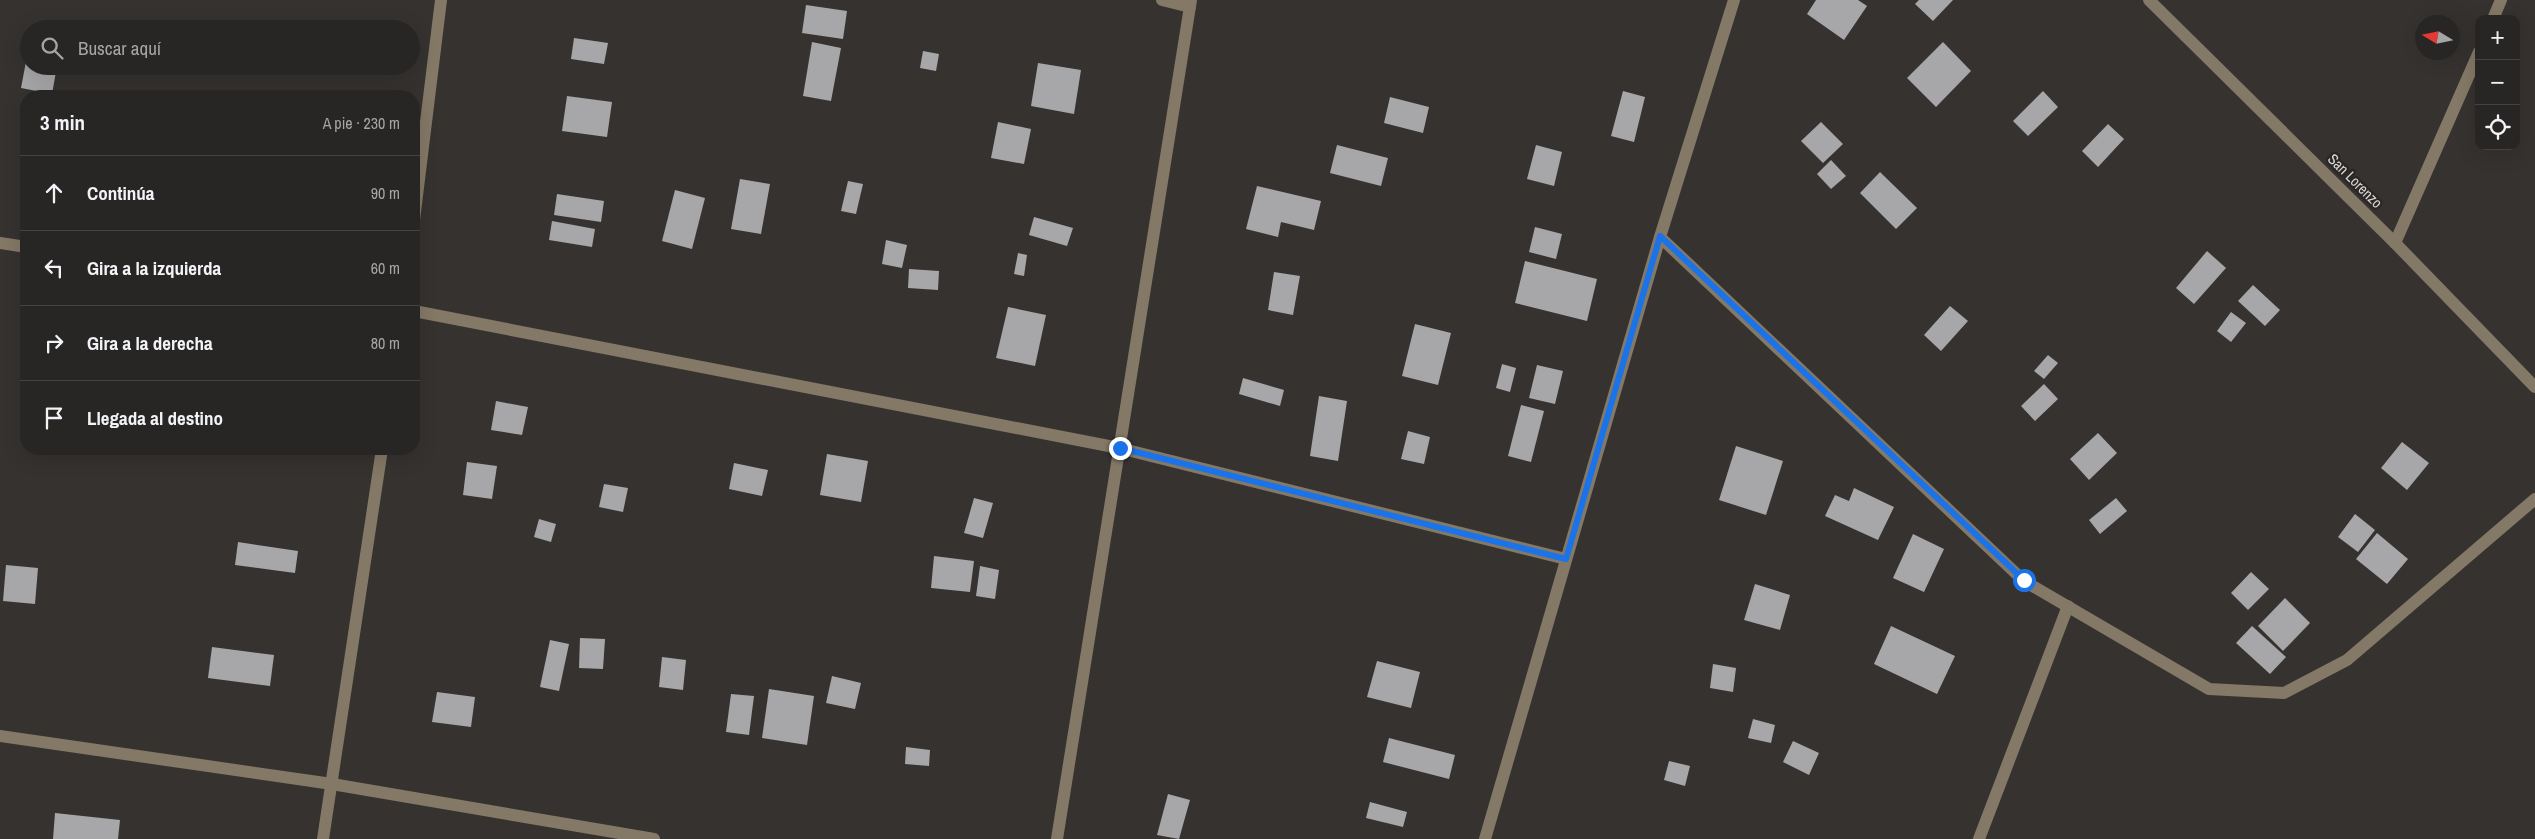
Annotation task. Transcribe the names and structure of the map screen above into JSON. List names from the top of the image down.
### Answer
{
  "streets": {
    "street": ["San Lorenzo"]
  },
  "north": "left",
  "page": {
    "map_buttons": ["+", "−"],
    "search": "Buscar aquí",
    "heading": ["3 min", "A pie · 230 m"],
    "list": [
      ["Continúa", "90 m"],
      ["Gira a la izquierda", "60 m"],
      ["Gira a la derecha", "80 m"],
      "Llegada al destino"
    ]
  }
}
